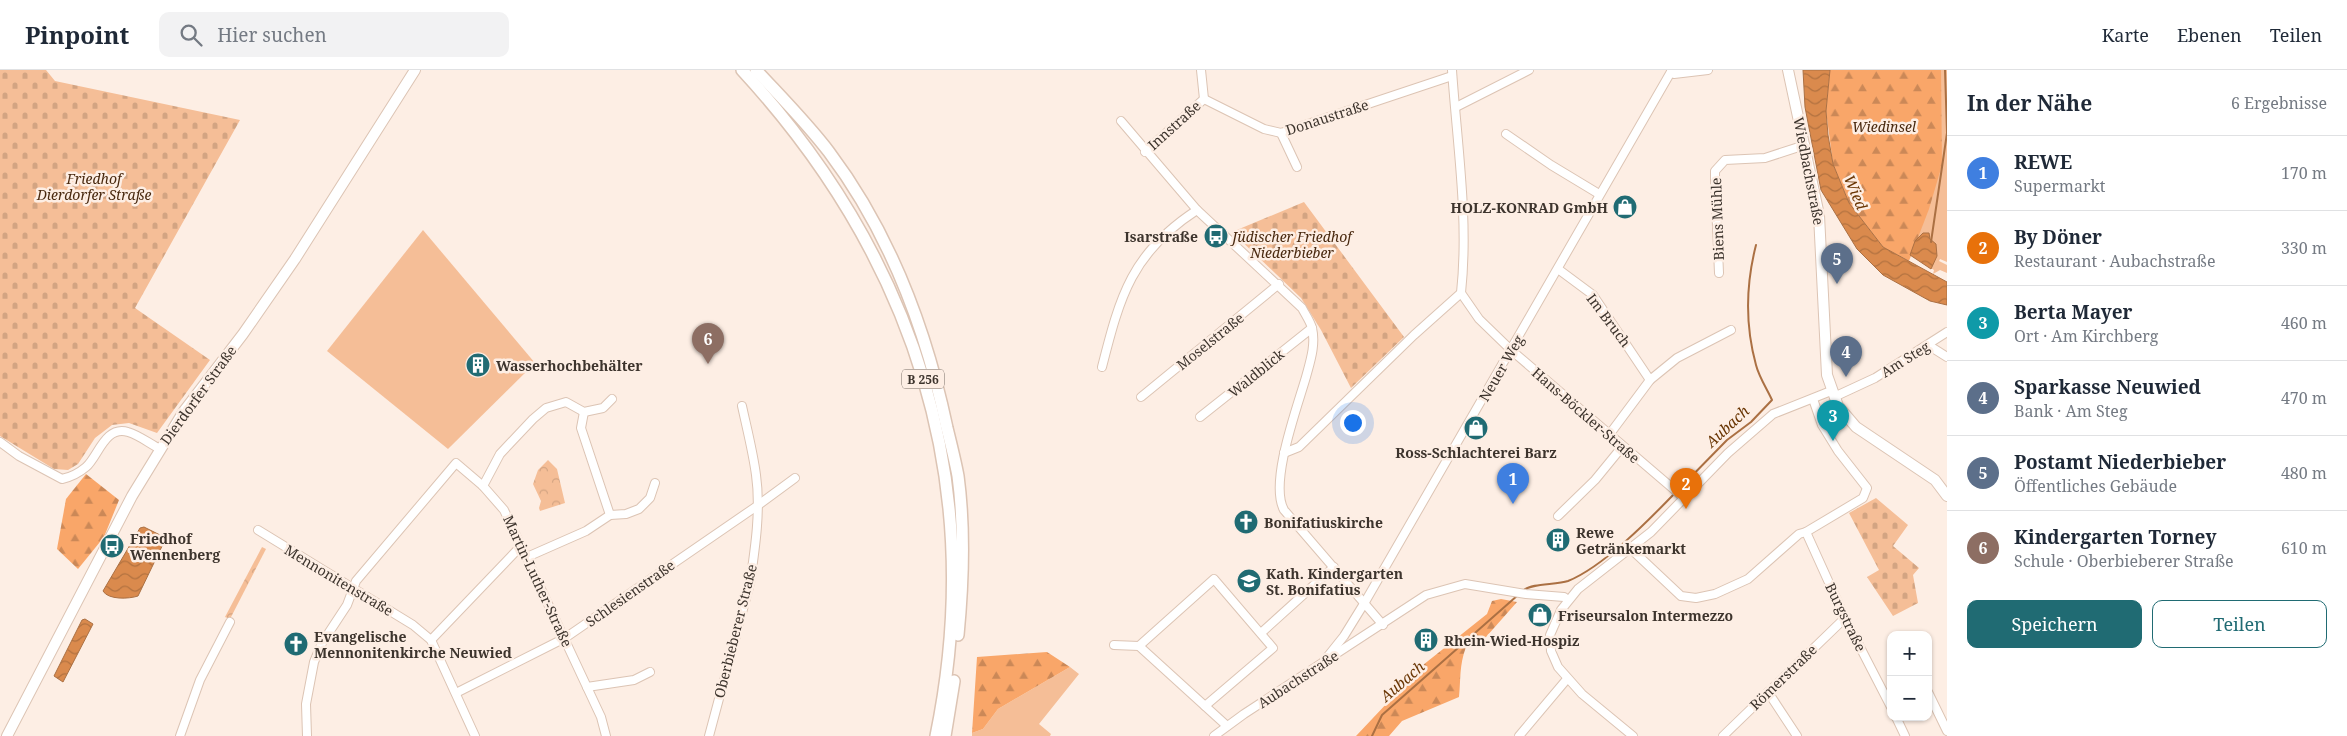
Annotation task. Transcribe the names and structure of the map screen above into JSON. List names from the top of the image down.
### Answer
{
  "streets": {
    "highway": ["B 256"],
    "main road": ["Wiedbachstraße", "Dierdorfer Straße"],
    "street": [
      "Donaustraße",
      "Innstraße",
      "Biens Mühle",
      "Im Bruch",
      "Moselstraße",
      "Am Steg",
      "Neuer Weg",
      "Waldblick",
      "Hans-Böckler-Straße",
      "Mennonitenstraße",
      "Martin-Luther-Straße",
      "Schlesienstraße",
      "Burgstraße",
      "Oberbieberer Straße",
      "Römerstraße",
      "Aubachstraße"
    ]
  },
  "crossings": [
    ["Donaustraße", "Innstraße"],
    ["Wiedbachstraße", "Biens Mühle"],
    ["Wiedbachstraße", "Am Steg"],
    ["Im Bruch", "Neuer Weg"],
    ["Neuer Weg", "Hans-Böckler-Straße"],
    ["Neuer Weg", "Aubachstraße"],
    ["Mennonitenstraße", "Martin-Luther-Straße"],
    ["Mennonitenstraße", "Schlesienstraße"],
    ["Martin-Luther-Straße", "Schlesienstraße"],
    ["Schlesienstraße", "Oberbieberer Straße"],
    ["Burgstraße", "Römerstraße"]
  ],
  "water": ["Wied", "Aubach"],
  "parks": ["Wiedinsel", "Friedhof Dierdorfer Straße", "Jüdischer Friedhof Niederbieber"],
  "places": {
    "shop": ["HOLZ-KONRAD GmbH", "Ross-Schlachterei Barz", "Friseursalon Intermezzo"],
    "bus stop": ["Isarstraße", "Friedhof Wennenberg"],
    "building": ["Wasserhochbehälter", "Rewe Getränkemarkt", "Rhein-Wied-Hospiz"],
    "church": ["Bonifatiuskirche", "Evangelische Mennonitenkirche Neuwied"],
    "school or university": ["Kath. Kindergarten St. Bonifatius"]
  },
  "page": {
    "header": "Pinpoint",
    "search": "Hier suchen",
    "nav": ["Karte", "Ebenen", "Teilen"],
    "heading": ["In der Nähe", "6 Ergebnisse"],
    "list": [
      {
        "mark": "1",
        "name": "REWE",
        "note": "Supermarkt",
        "value": "170 m"
      },
      {
        "mark": "2",
        "name": "By Döner",
        "note": "Restaurant · Aubachstraße",
        "value": "330 m"
      },
      {
        "mark": "3",
        "name": "Berta Mayer",
        "note": "Ort · Am Kirchberg",
        "value": "460 m"
      },
      {
        "mark": "4",
        "name": "Sparkasse Neuwied",
        "note": "Bank · Am Steg",
        "value": "470 m"
      },
      {
        "mark": "5",
        "name": "Postamt Niederbieber",
        "note": "Öffentliches Gebäude",
        "value": "480 m"
      },
      {
        "mark": "6",
        "name": "Kindergarten Torney",
        "note": "Schule · Oberbieberer Straße",
        "value": "610 m"
      }
    ],
    "pins": [
      "5",
      "6",
      "4",
      "3",
      "1",
      "2"
    ],
    "buttons": ["Speichern", "Teilen"],
    "map_buttons": ["+", "−"]
  }
}
